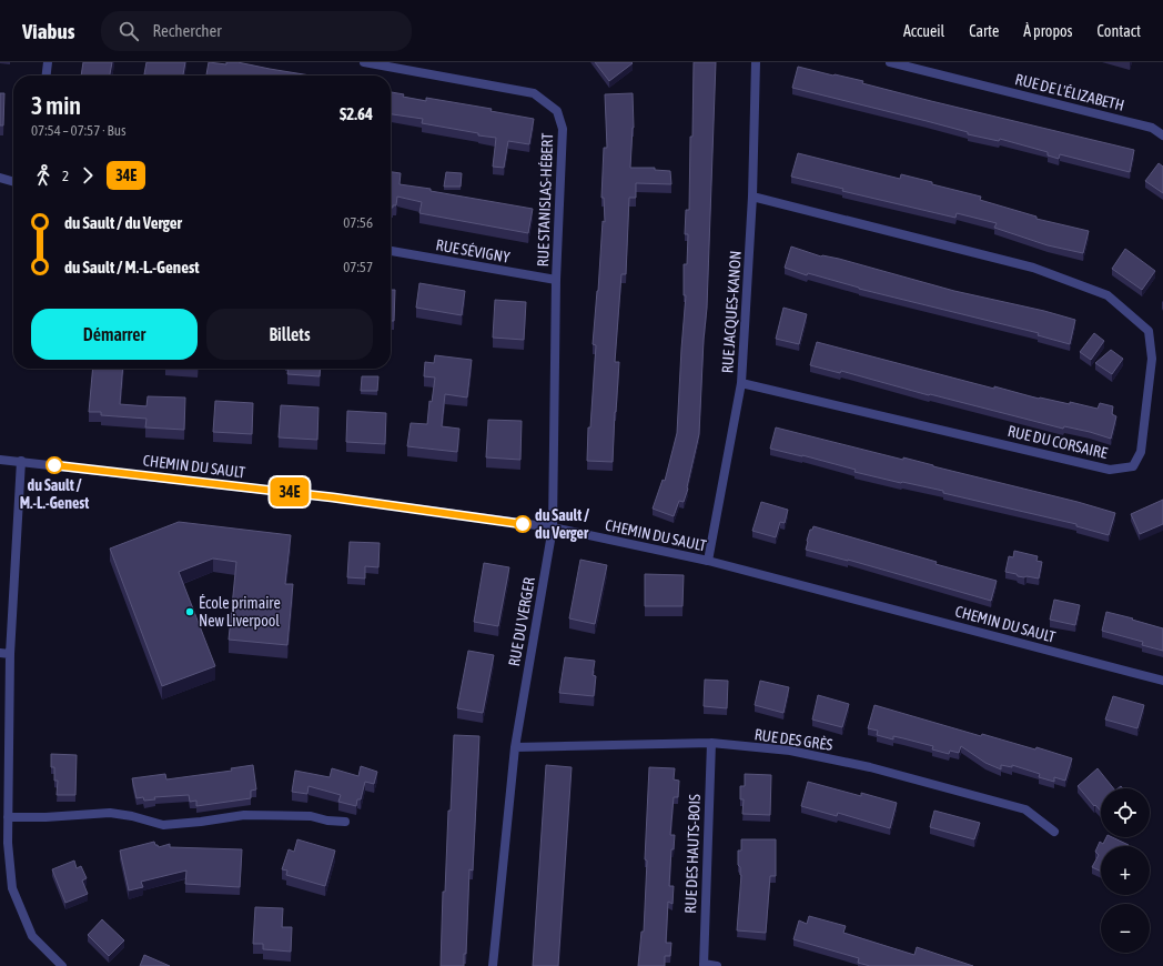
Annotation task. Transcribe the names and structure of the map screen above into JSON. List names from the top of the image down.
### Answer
{
  "streets": {
    "street": [
      "RUE DE L'ÉLIZABETH",
      "RUE STANISLAS-HÉBERT",
      "RUE SÉVIGNY",
      "RUE JACQUES-KANON",
      "RUE DU CORSAIRE",
      "CHEMIN DU SAULT",
      "RUE DU VERGER",
      "RUE DES GRÈS",
      "RUE DES HAUTS-BOIS"
    ]
  },
  "crossings": [
    ["RUE STANISLAS-HÉBERT", "RUE SÉVIGNY"],
    ["RUE STANISLAS-HÉBERT", "RUE DU VERGER"],
    ["RUE SÉVIGNY", "RUE DU VERGER"],
    ["RUE JACQUES-KANON", "RUE DU CORSAIRE"],
    ["RUE JACQUES-KANON", "CHEMIN DU SAULT"],
    ["CHEMIN DU SAULT", "RUE DU VERGER"],
    ["RUE DU VERGER", "RUE DES GRÈS"],
    ["RUE DES GRÈS", "RUE DES HAUTS-BOIS"]
  ],
  "places": ["du Sault / M.-L.-Genest", "du Sault / du Verger", "École primaire New Liverpool"],
  "lines": ["bus line 34E"],
  "page": {
    "header": "Viabus",
    "search": "Rechercher",
    "nav": [
      "Accueil",
      "Carte",
      "À propos",
      "Contact"
    ],
    "on_map": "34E",
    "heading": ["3 min", "07:54 – 07:57 · Bus", "$2.64"],
    "legs": ["2", "34E"],
    "list": [
      {
        "name": "du Sault / du Verger",
        "value": "07:56"
      },
      {
        "name": "du Sault / M.-L.-Genest",
        "value": "07:57"
      }
    ],
    "buttons": ["Démarrer", "Billets"],
    "map_buttons": ["+", "−"]
  }
}
